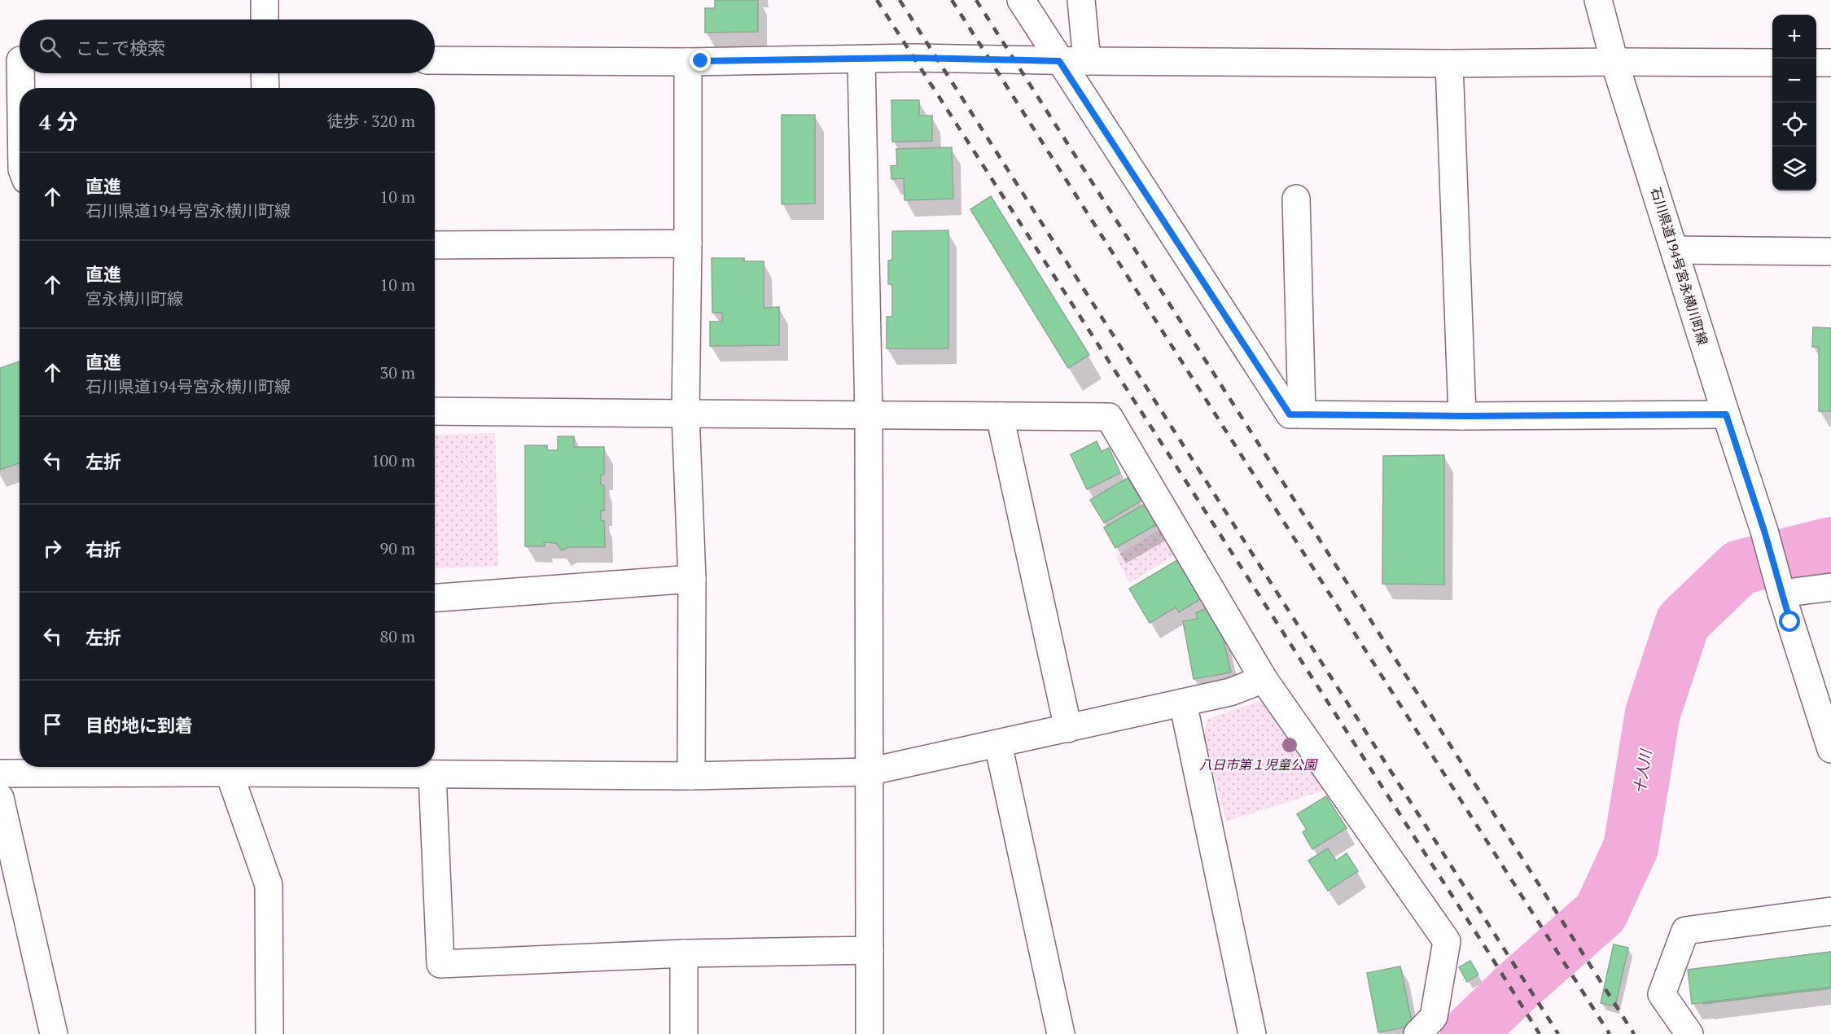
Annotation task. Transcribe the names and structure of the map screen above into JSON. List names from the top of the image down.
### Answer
{
  "streets": {
    "street": ["石川県道194号宮永横川町線"]
  },
  "water": ["十人川"],
  "parks": ["八日市第１児童公園"],
  "page": {
    "map_buttons": ["+", "−"],
    "search": "ここで検索",
    "heading": ["4 分", "徒歩 · 320 m"],
    "list": [
      ["直進", "石川県道194号宮永横川町線", "10 m"],
      ["直進", "宮永横川町線", "10 m"],
      ["直進", "石川県道194号宮永横川町線", "30 m"],
      ["左折", "100 m"],
      ["右折", "90 m"],
      ["左折", "80 m"],
      "目的地に到着"
    ]
  }
}
